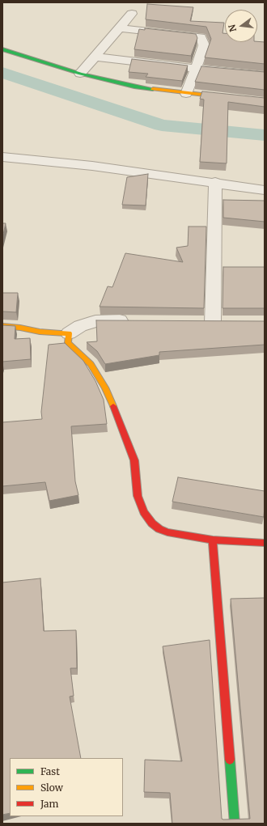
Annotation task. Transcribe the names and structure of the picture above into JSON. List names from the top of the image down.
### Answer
{
  "legend": ["Fast", "Slow", "Jam"],
  "north": "left"
}
